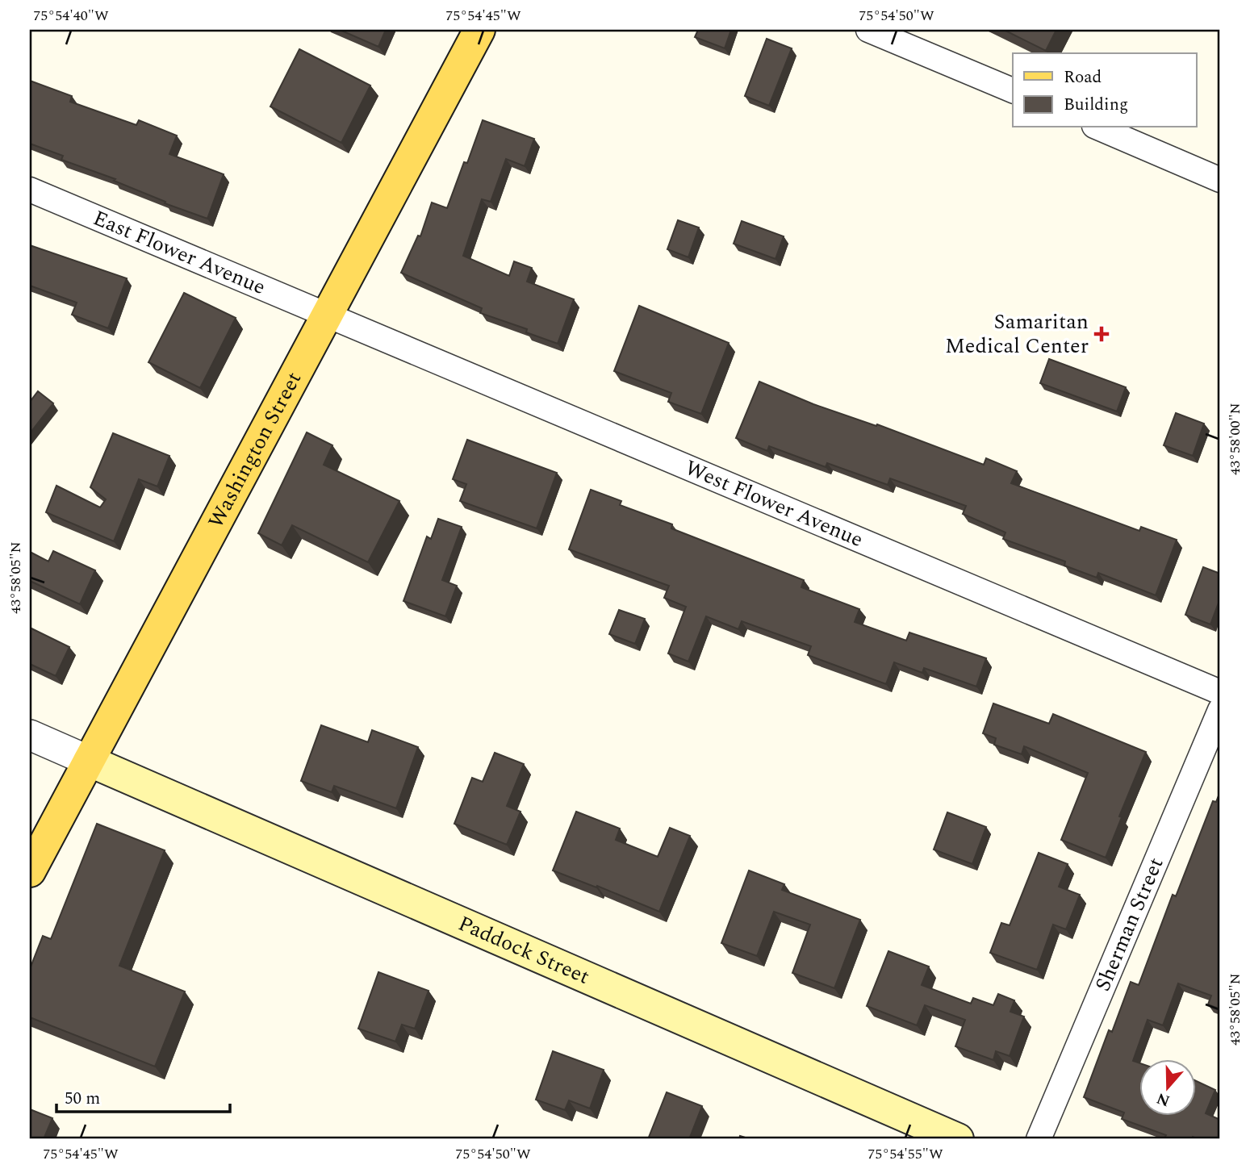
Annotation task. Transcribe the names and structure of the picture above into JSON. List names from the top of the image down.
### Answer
{
  "streets": {
    "main road": ["Washington Street", "Paddock Street"],
    "street": ["East Flower Avenue", "West Flower Avenue", "Sherman Street"]
  },
  "crossings": [
    ["East Flower Avenue", "Washington Street"],
    ["East Flower Avenue", "West Flower Avenue"],
    ["Washington Street", "West Flower Avenue"],
    ["Washington Street", "Paddock Street"]
  ],
  "places": {
    "health": ["Samaritan Medical Center"]
  },
  "legend": ["Road", "Building"],
  "scale_bar": "50 m",
  "north": "bottom",
  "coordinates": [
    "75°54'40\"W",
    "75°54'45\"W",
    "75°54'50\"W",
    "43°58'00\"N",
    "43°58'05\"N",
    "75°54'55\"W"
  ]
}
